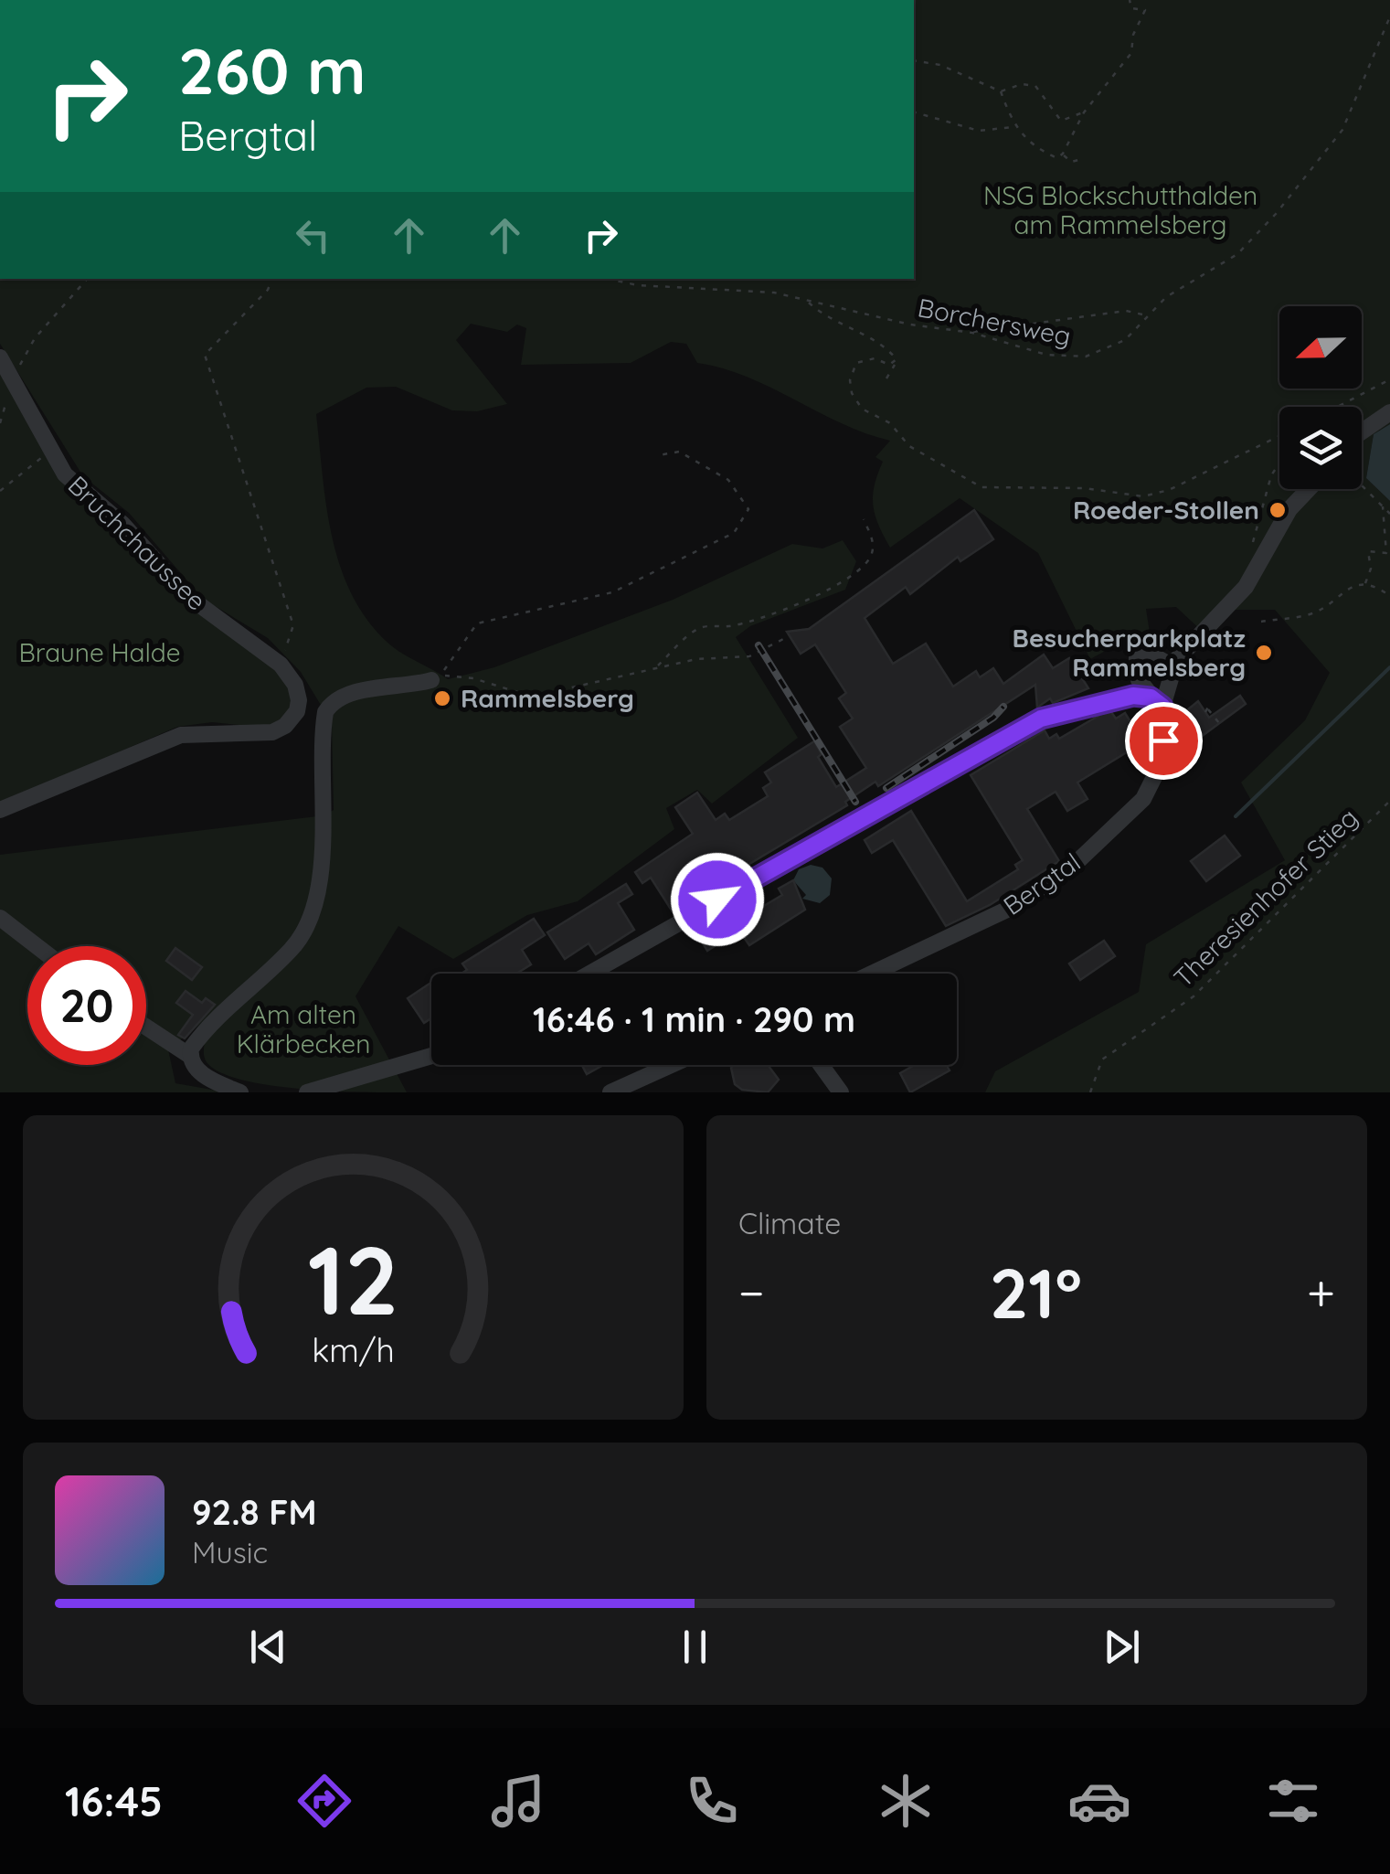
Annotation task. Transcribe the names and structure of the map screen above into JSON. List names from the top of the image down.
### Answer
{
  "streets": {
    "street": ["Bruchchaussee", "Bergtal"],
    "path": ["Borchersweg", "Theresienhofer Stieg"]
  },
  "parks": ["NSG Blockschutthalden am Rammelsberg", "Braune Halde", "Am alten Klärbecken"],
  "places": ["Roeder-Stollen", "Besucherparkplatz Rammelsberg", "Rammelsberg"],
  "north": "left",
  "page": {
    "turn": ["260 m", "Bergtal"],
    "limit": "20",
    "trip": "16:46 · 1 min · 290 m",
    "tile": "Climate",
    "heat": ["−", "21°", "+"],
    "song": ["92.8 FM", "Music"],
    "tabs": "16:45",
    "gauge": ["12", "km/h"]
  }
}
